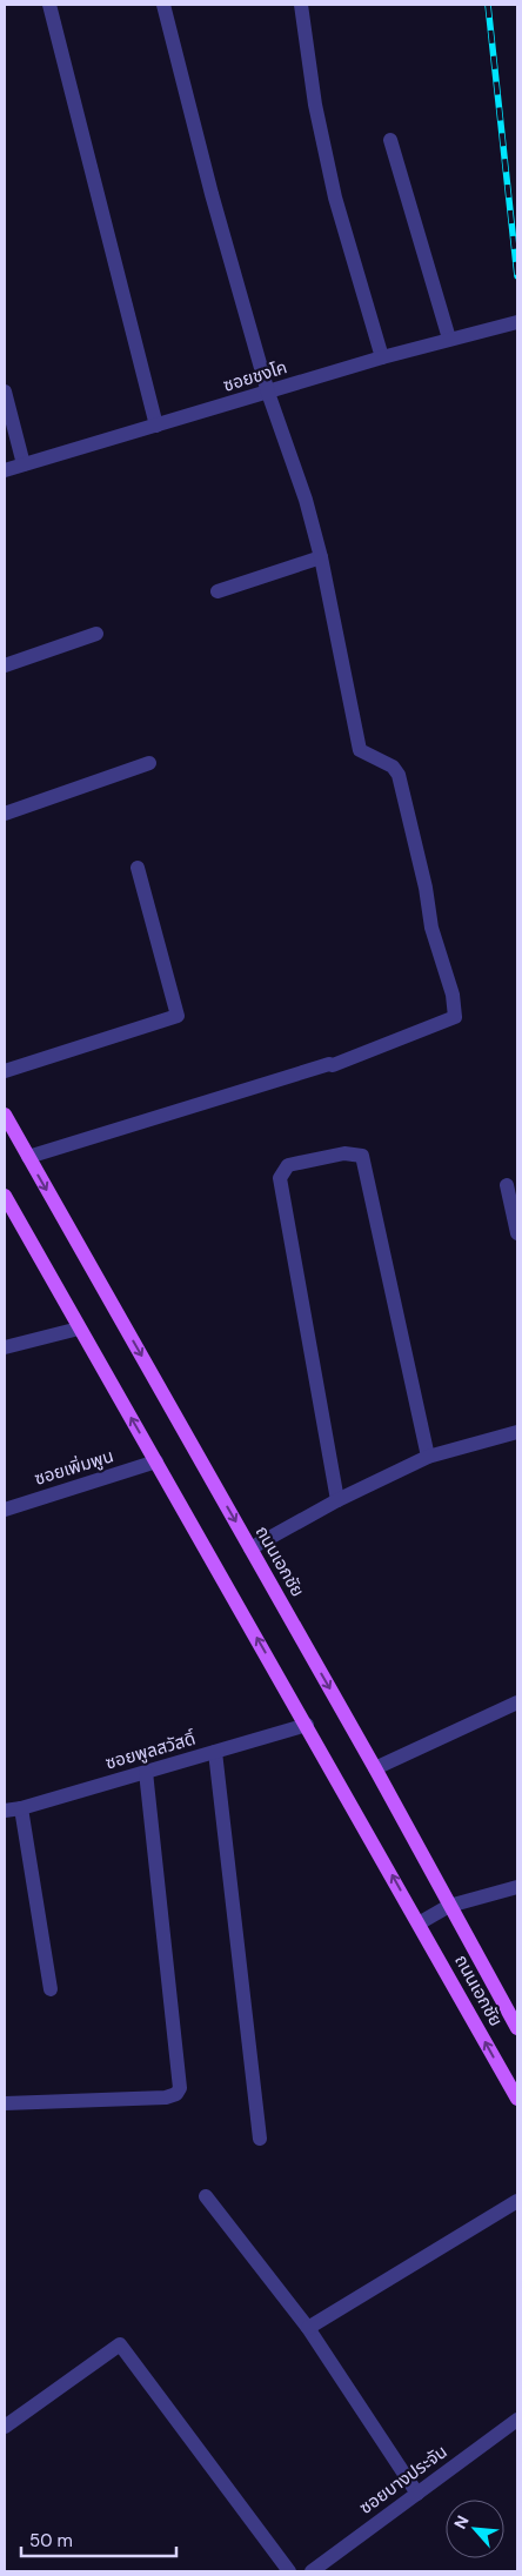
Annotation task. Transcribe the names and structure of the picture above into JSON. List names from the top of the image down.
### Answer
{
  "streets": {
    "main road": ["ถนนเอกชัย"],
    "street": [
      "ซอยชงโค",
      "ซอยเพิ่มพูน",
      "ซอยพูลสวัสดิ์",
      "ซอยบางประจัน"
    ]
  },
  "crossings": [
    ["ซอยเพิ่มพูน", "ถนนเอกชัย"],
    ["ถนนเอกชัย", "ซอยพูลสวัสดิ์"]
  ],
  "scale_bar": "50 m",
  "north": "top left"
}
